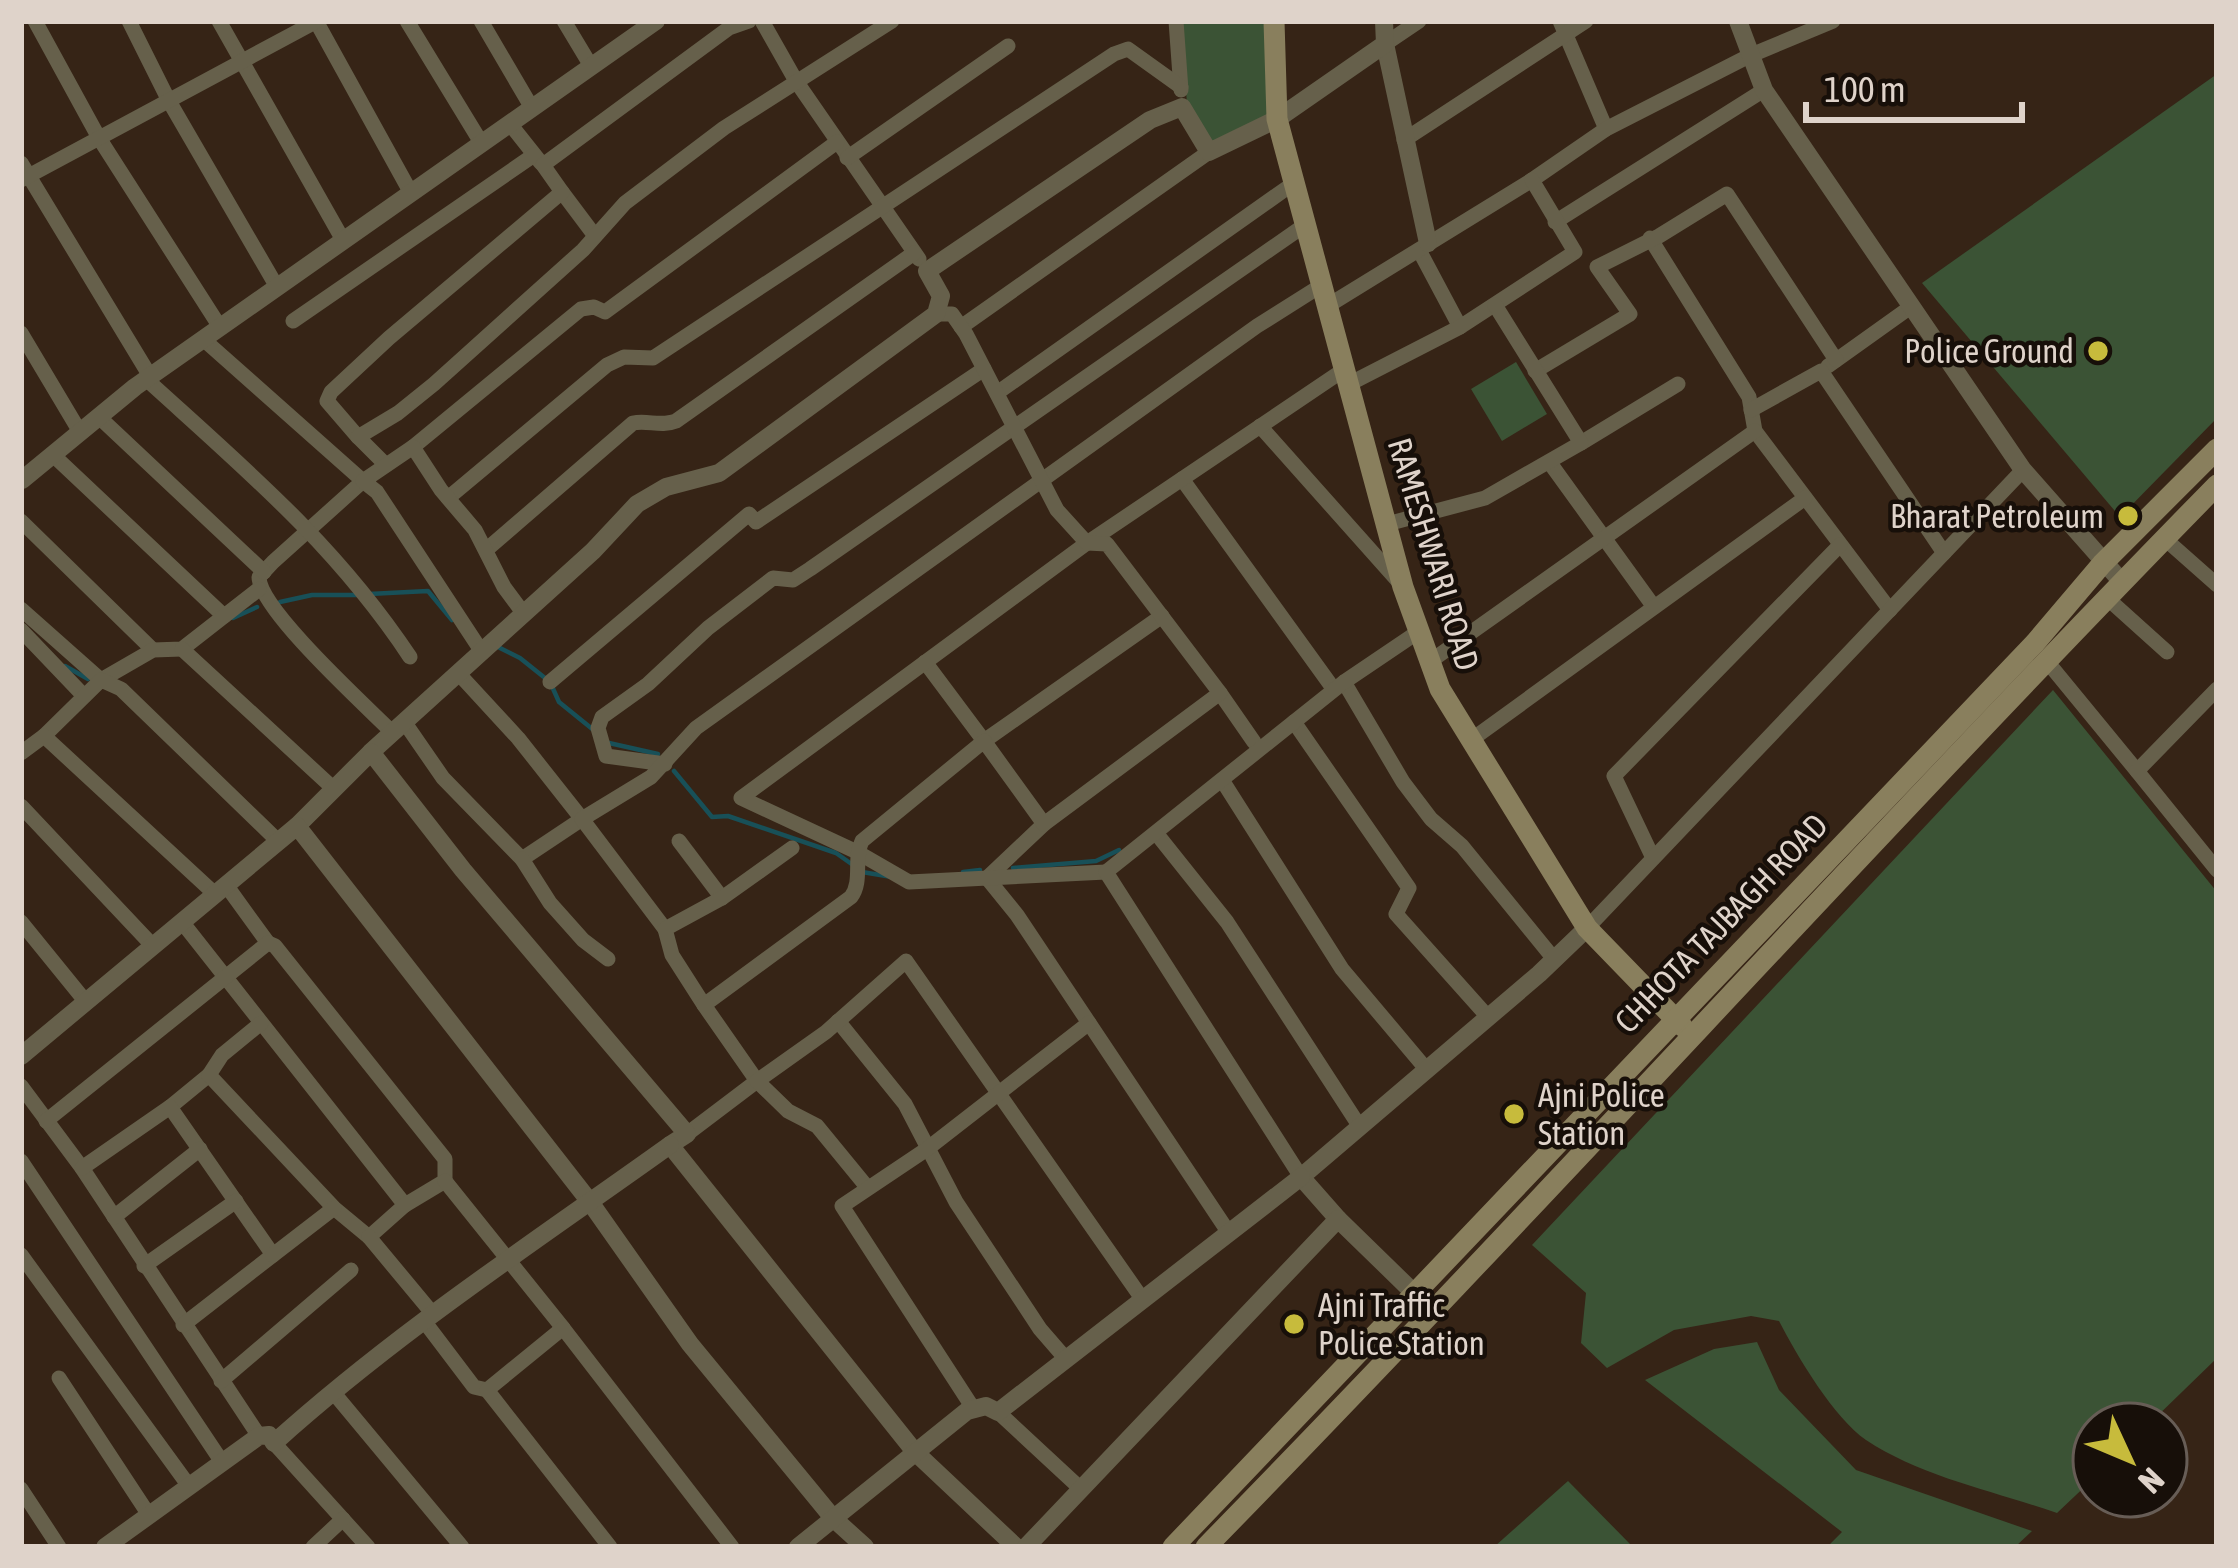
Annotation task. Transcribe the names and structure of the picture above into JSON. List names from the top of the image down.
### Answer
{
  "streets": {
    "main road": ["RAMESHWARI ROAD", "CHHOTA TAJBAGH ROAD"]
  },
  "crossings": [
    ["RAMESHWARI ROAD", "CHHOTA TAJBAGH ROAD"]
  ],
  "places": [
    "Police Ground",
    "Bharat Petroleum",
    "Ajni Police Station",
    "Ajni Traffic Police Station"
  ],
  "scale_bar": "100 m",
  "north": "bottom right"
}
